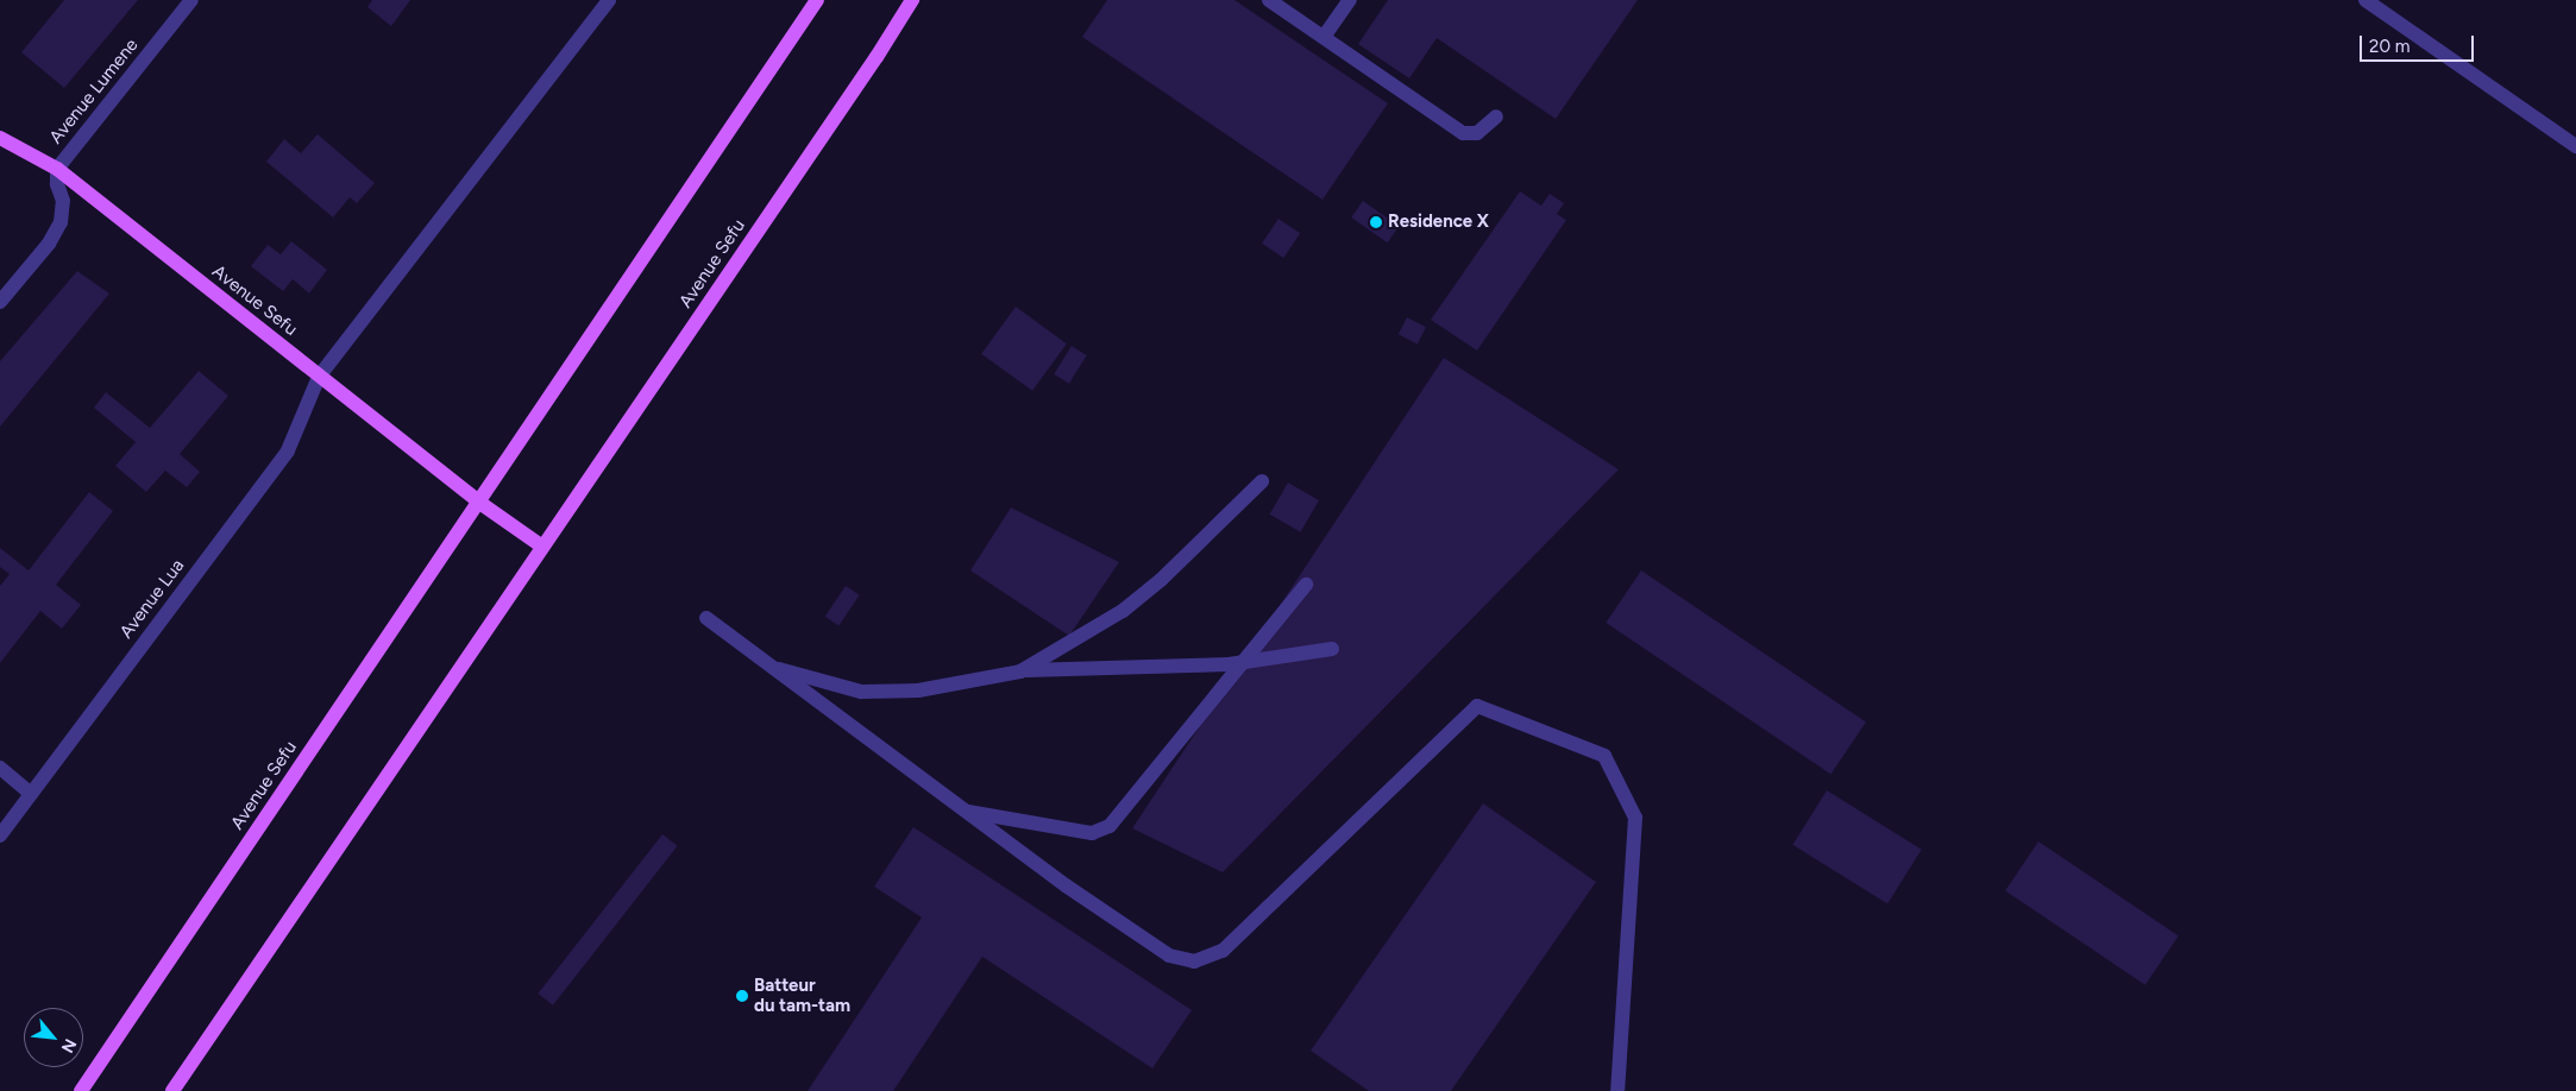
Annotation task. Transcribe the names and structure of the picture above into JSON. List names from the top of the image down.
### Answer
{
  "streets": {
    "main road": ["Avenue Sefu"],
    "street": ["Avenue Lumene", "Avenue Lua"]
  },
  "crossings": [
    ["Avenue Lumene", "Avenue Sefu"],
    ["Avenue Sefu", "Avenue Lua"]
  ],
  "places": ["Residence X", "Batteur du tam-tam"],
  "scale_bar": "20 m",
  "north": "bottom right"
}
